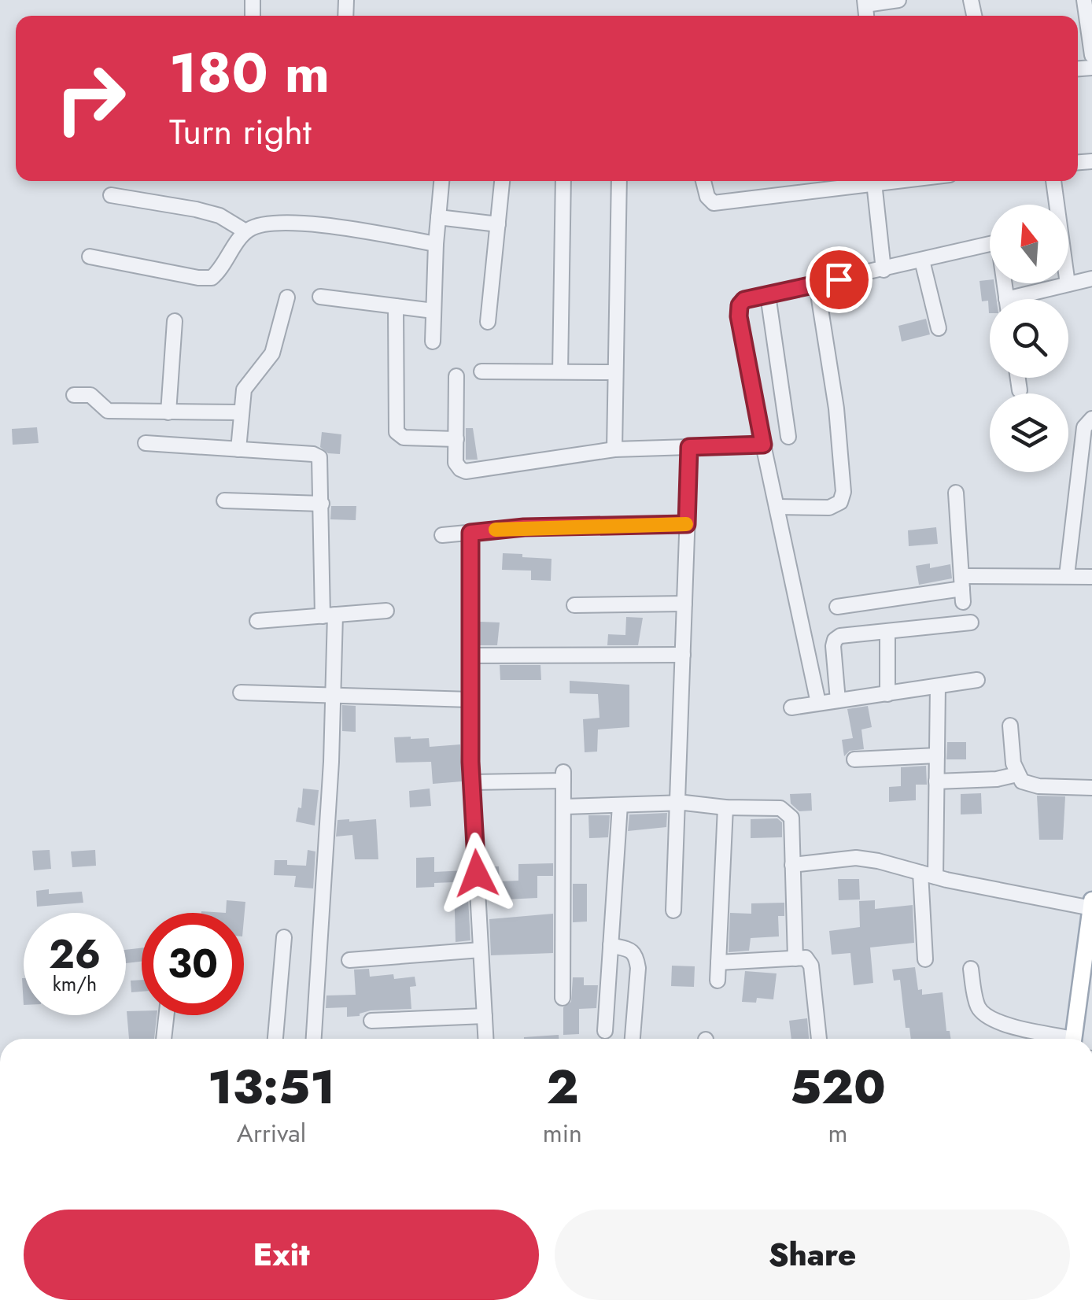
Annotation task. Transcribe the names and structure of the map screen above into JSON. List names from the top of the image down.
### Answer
{
  "north": "top",
  "page": {
    "turn": ["180 m", "Turn right"],
    "speed": "26 km/h",
    "limit": "30",
    "eta": [
      "13:51",
      "Arrival",
      "2",
      "min",
      "520",
      "m"
    ],
    "buttons": ["Exit", "Share"]
  }
}
